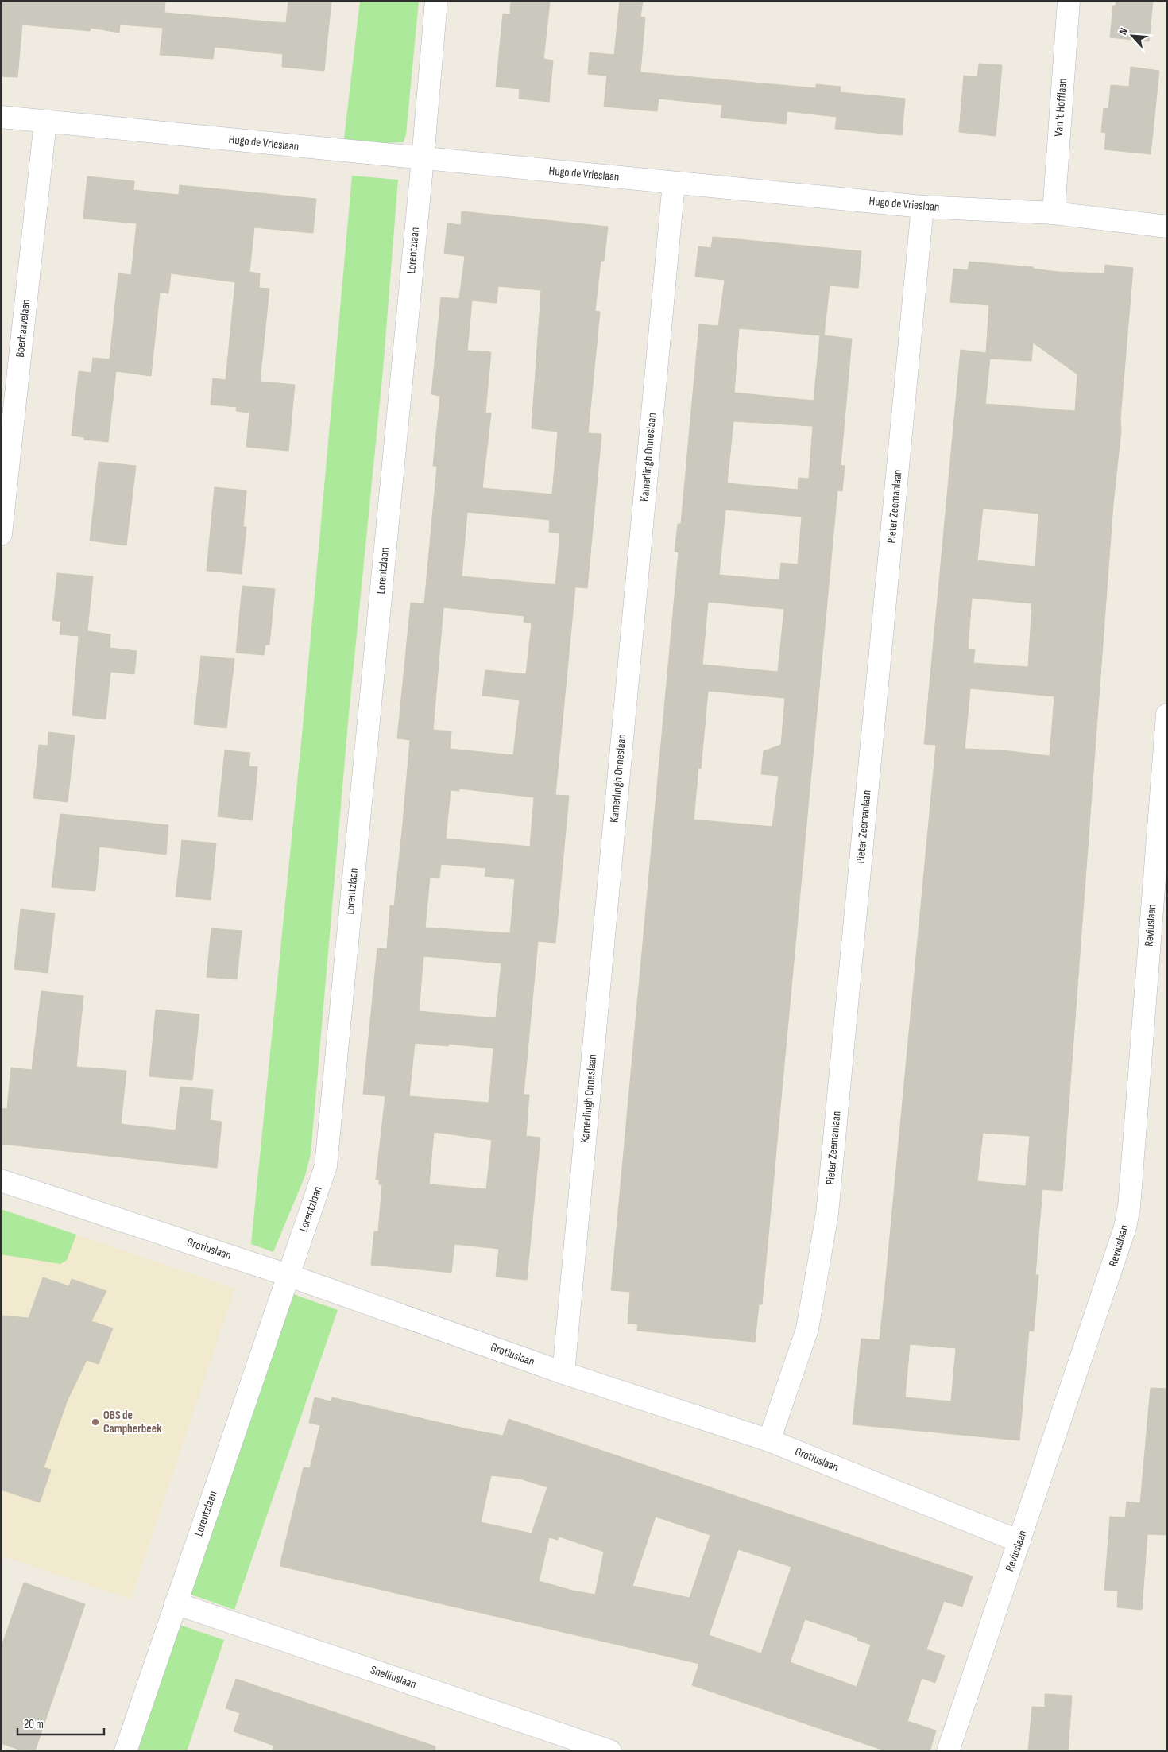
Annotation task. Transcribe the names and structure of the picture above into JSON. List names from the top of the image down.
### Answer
{
  "streets": {
    "street": [
      "Van 't Hofflaan",
      "Hugo de Vrieslaan",
      "Lorentzlaan",
      "Boerhaavelaan",
      "Kamerlingh Onneslaan",
      "Pieter Zeemanlaan",
      "Reviuslaan",
      "Grotiuslaan",
      "Snelliuslaan"
    ]
  },
  "crossings": [
    ["Van 't Hofflaan", "Hugo de Vrieslaan"],
    ["Hugo de Vrieslaan", "Lorentzlaan"],
    ["Hugo de Vrieslaan", "Boerhaavelaan"],
    ["Hugo de Vrieslaan", "Kamerlingh Onneslaan"],
    ["Hugo de Vrieslaan", "Pieter Zeemanlaan"],
    ["Lorentzlaan", "Grotiuslaan"],
    ["Lorentzlaan", "Snelliuslaan"],
    ["Kamerlingh Onneslaan", "Grotiuslaan"],
    ["Pieter Zeemanlaan", "Grotiuslaan"],
    ["Reviuslaan", "Grotiuslaan"]
  ],
  "places": ["OBS de Campherbeek"],
  "scale_bar": "20 m",
  "north": "top left"
}
